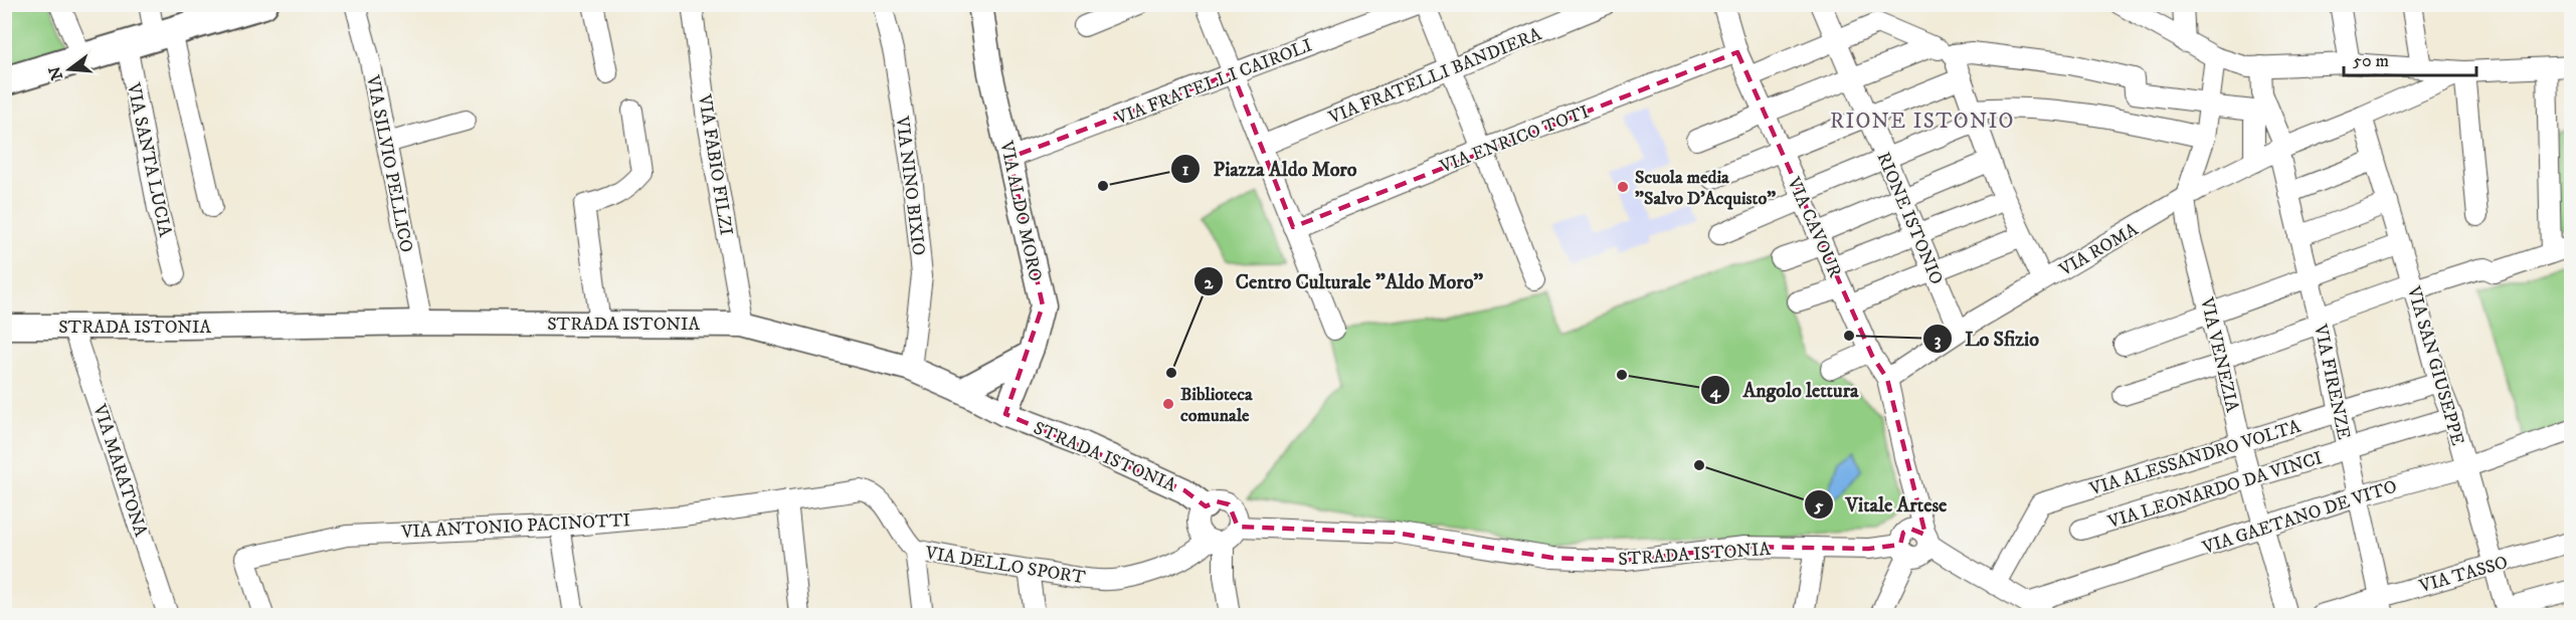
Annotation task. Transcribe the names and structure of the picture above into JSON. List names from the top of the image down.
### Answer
{
  "streets": {
    "street": [
      "VIA FRATELLI BANDIERA",
      "VIA FRATELLI CAIROLI",
      "VIA ENRICO TOTI",
      "VIA SANTA LUCIA",
      "VIA SILVIO PELLICO",
      "VIA FABIO FILZI",
      "VIA NINO BIXIO",
      "VIA ALDO MORO",
      "RIONE ISTONIO",
      "VIA CAVOUR",
      "VIA ROMA",
      "STRADA ISTONIA",
      "VIA VENEZIA",
      "VIA SAN GIUSEPPE",
      "VIA FIRENZE",
      "VIA ALESSANDRO VOLTA",
      "VIA MARATONA",
      "VIA LEONARDO DA VINCI",
      "VIA GAETANO DE VITO",
      "VIA ANTONIO PACINOTTI",
      "VIA DELLO SPORT",
      "VIA TASSO"
    ]
  },
  "crossings": [
    ["VIA FRATELLI CAIROLI", "VIA ALDO MORO"],
    ["VIA ENRICO TOTI", "VIA CAVOUR"],
    ["VIA SILVIO PELLICO", "STRADA ISTONIA"],
    ["VIA FABIO FILZI", "STRADA ISTONIA"],
    ["VIA NINO BIXIO", "STRADA ISTONIA"],
    ["VIA ALDO MORO", "STRADA ISTONIA"],
    ["RIONE ISTONIO", "VIA ROMA"],
    ["VIA CAVOUR", "VIA ROMA"],
    ["VIA ROMA", "VIA VENEZIA"],
    ["VIA ROMA", "VIA SAN GIUSEPPE"],
    ["VIA ROMA", "VIA FIRENZE"],
    ["STRADA ISTONIA", "VIA MARATONA"],
    ["STRADA ISTONIA", "VIA DELLO SPORT"],
    ["VIA VENEZIA", "VIA ALESSANDRO VOLTA"],
    ["VIA VENEZIA", "VIA LEONARDO DA VINCI"],
    ["VIA VENEZIA", "VIA GAETANO DE VITO"],
    ["VIA SAN GIUSEPPE", "VIA ALESSANDRO VOLTA"],
    ["VIA SAN GIUSEPPE", "VIA LEONARDO DA VINCI"],
    ["VIA SAN GIUSEPPE", "VIA GAETANO DE VITO"],
    ["VIA SAN GIUSEPPE", "VIA TASSO"],
    ["VIA FIRENZE", "VIA ALESSANDRO VOLTA"],
    ["VIA FIRENZE", "VIA LEONARDO DA VINCI"],
    ["VIA FIRENZE", "VIA GAETANO DE VITO"],
    ["VIA FIRENZE", "VIA TASSO"],
    ["VIA ANTONIO PACINOTTI", "VIA DELLO SPORT"]
  ],
  "districts": ["RIONE ISTONIO"],
  "places": [
    "Piazza Aldo Moro",
    "Scuola media \"Salvo D'Acquisto\"",
    "Lo Sfizio",
    "Centro Culturale \"Aldo Moro\"",
    "Angolo lettura",
    "Biblioteca comunale",
    "Vitale Artese"
  ],
  "scale_bar": "50 m",
  "north": "left"
}
